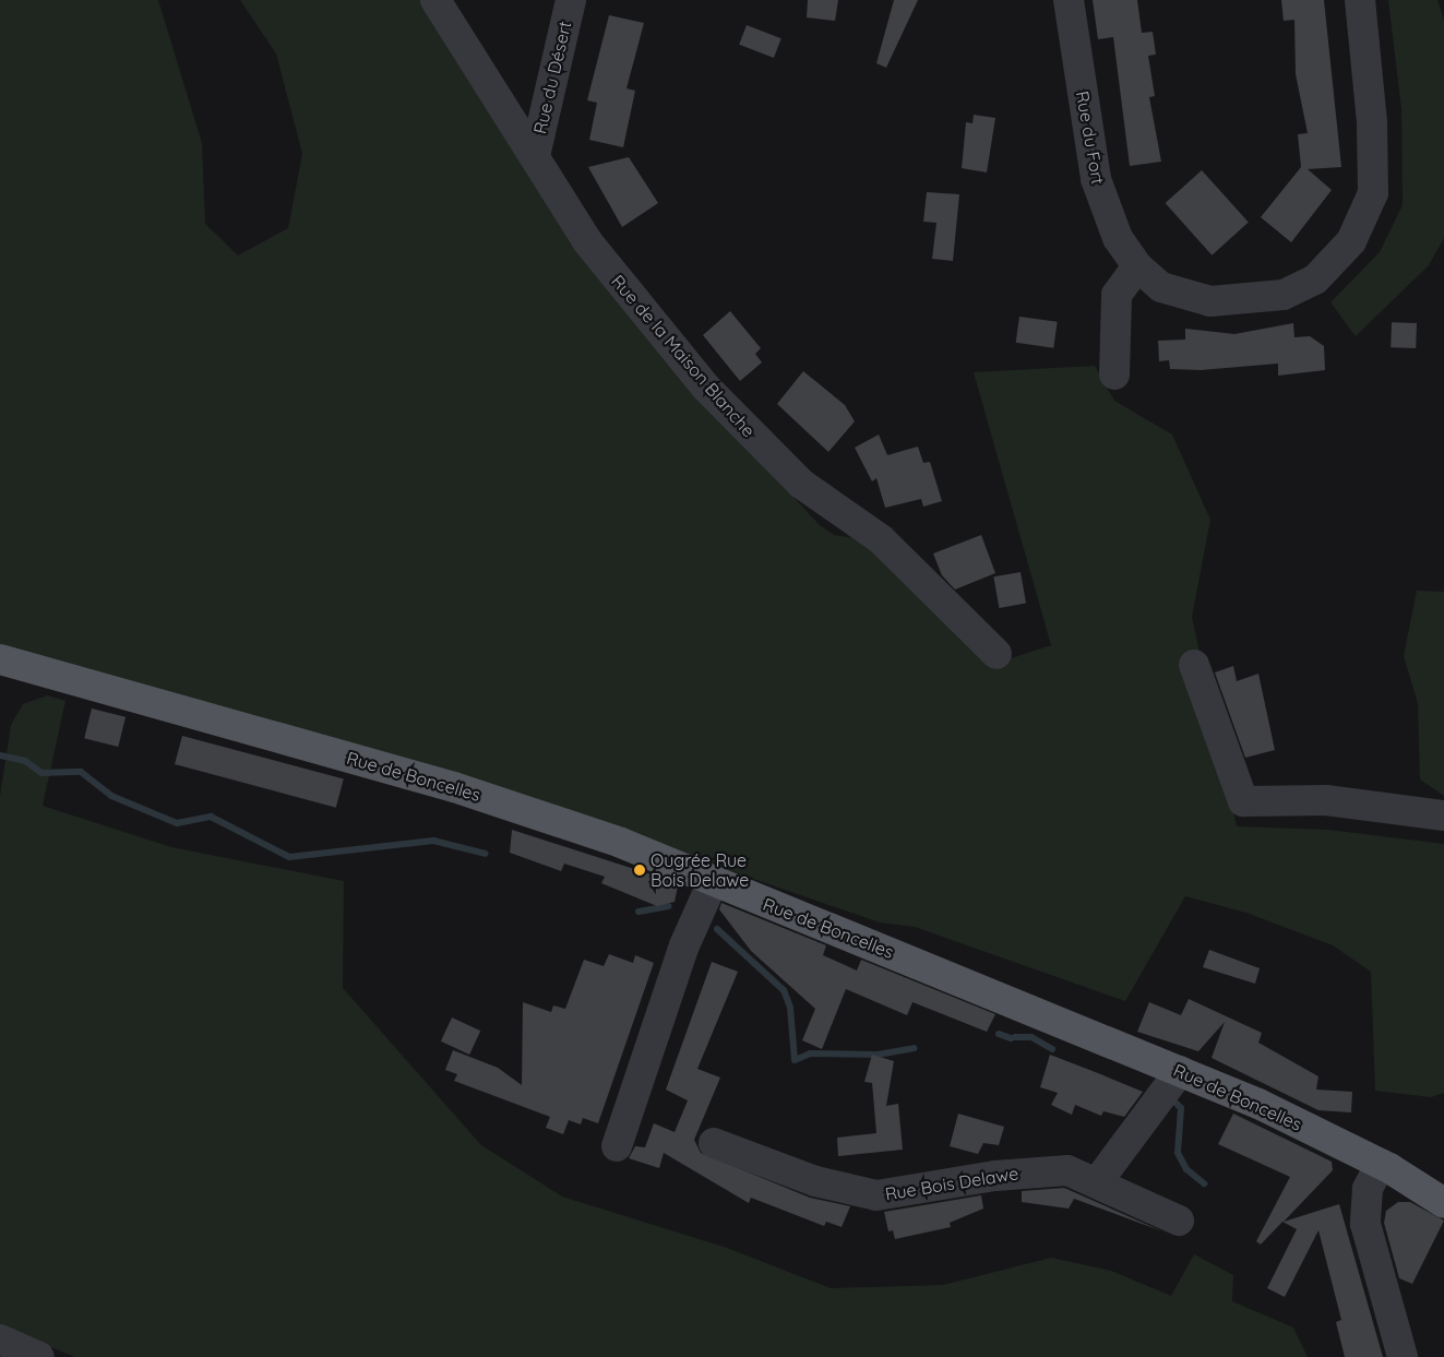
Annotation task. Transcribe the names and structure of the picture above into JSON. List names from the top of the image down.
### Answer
{
  "streets": {
    "main road": ["Rue de Boncelles"],
    "street": [
      "Rue du Désert",
      "Rue du Fort",
      "Rue de la Maison Blanche",
      "Rue Bois Delawe"
    ]
  },
  "crossings": [
    ["Rue du Désert", "Rue de la Maison Blanche"]
  ],
  "places": ["Ougrée Rue Bois Delawe"]
}
